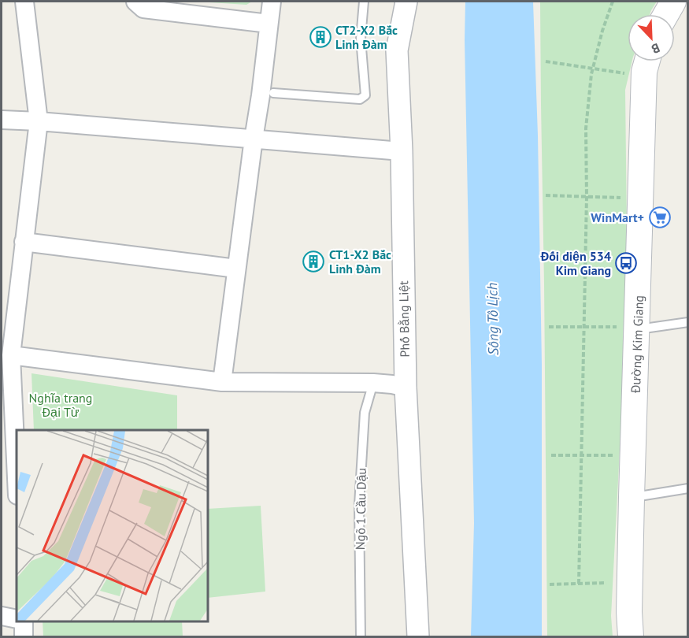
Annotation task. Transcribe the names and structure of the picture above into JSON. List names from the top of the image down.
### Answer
{
  "streets": {
    "main road": ["Đường Kim Giang"],
    "street": ["Phố Bằng Liệt"],
    "lane": ["Ngõ 1 Cầu Dậu"]
  },
  "water": ["Sông Tô Lịch"],
  "parks": ["Nghĩa trang Đại Từ"],
  "places": {
    "building": ["CT2-X2 Bắc Linh Đàm", "CT1-X2 Bắc Linh Đàm"],
    "supermarket": ["WinMart+"],
    "bus stop": ["Đối diện 534 Kim Giang"]
  },
  "north": "bottom right"
}
